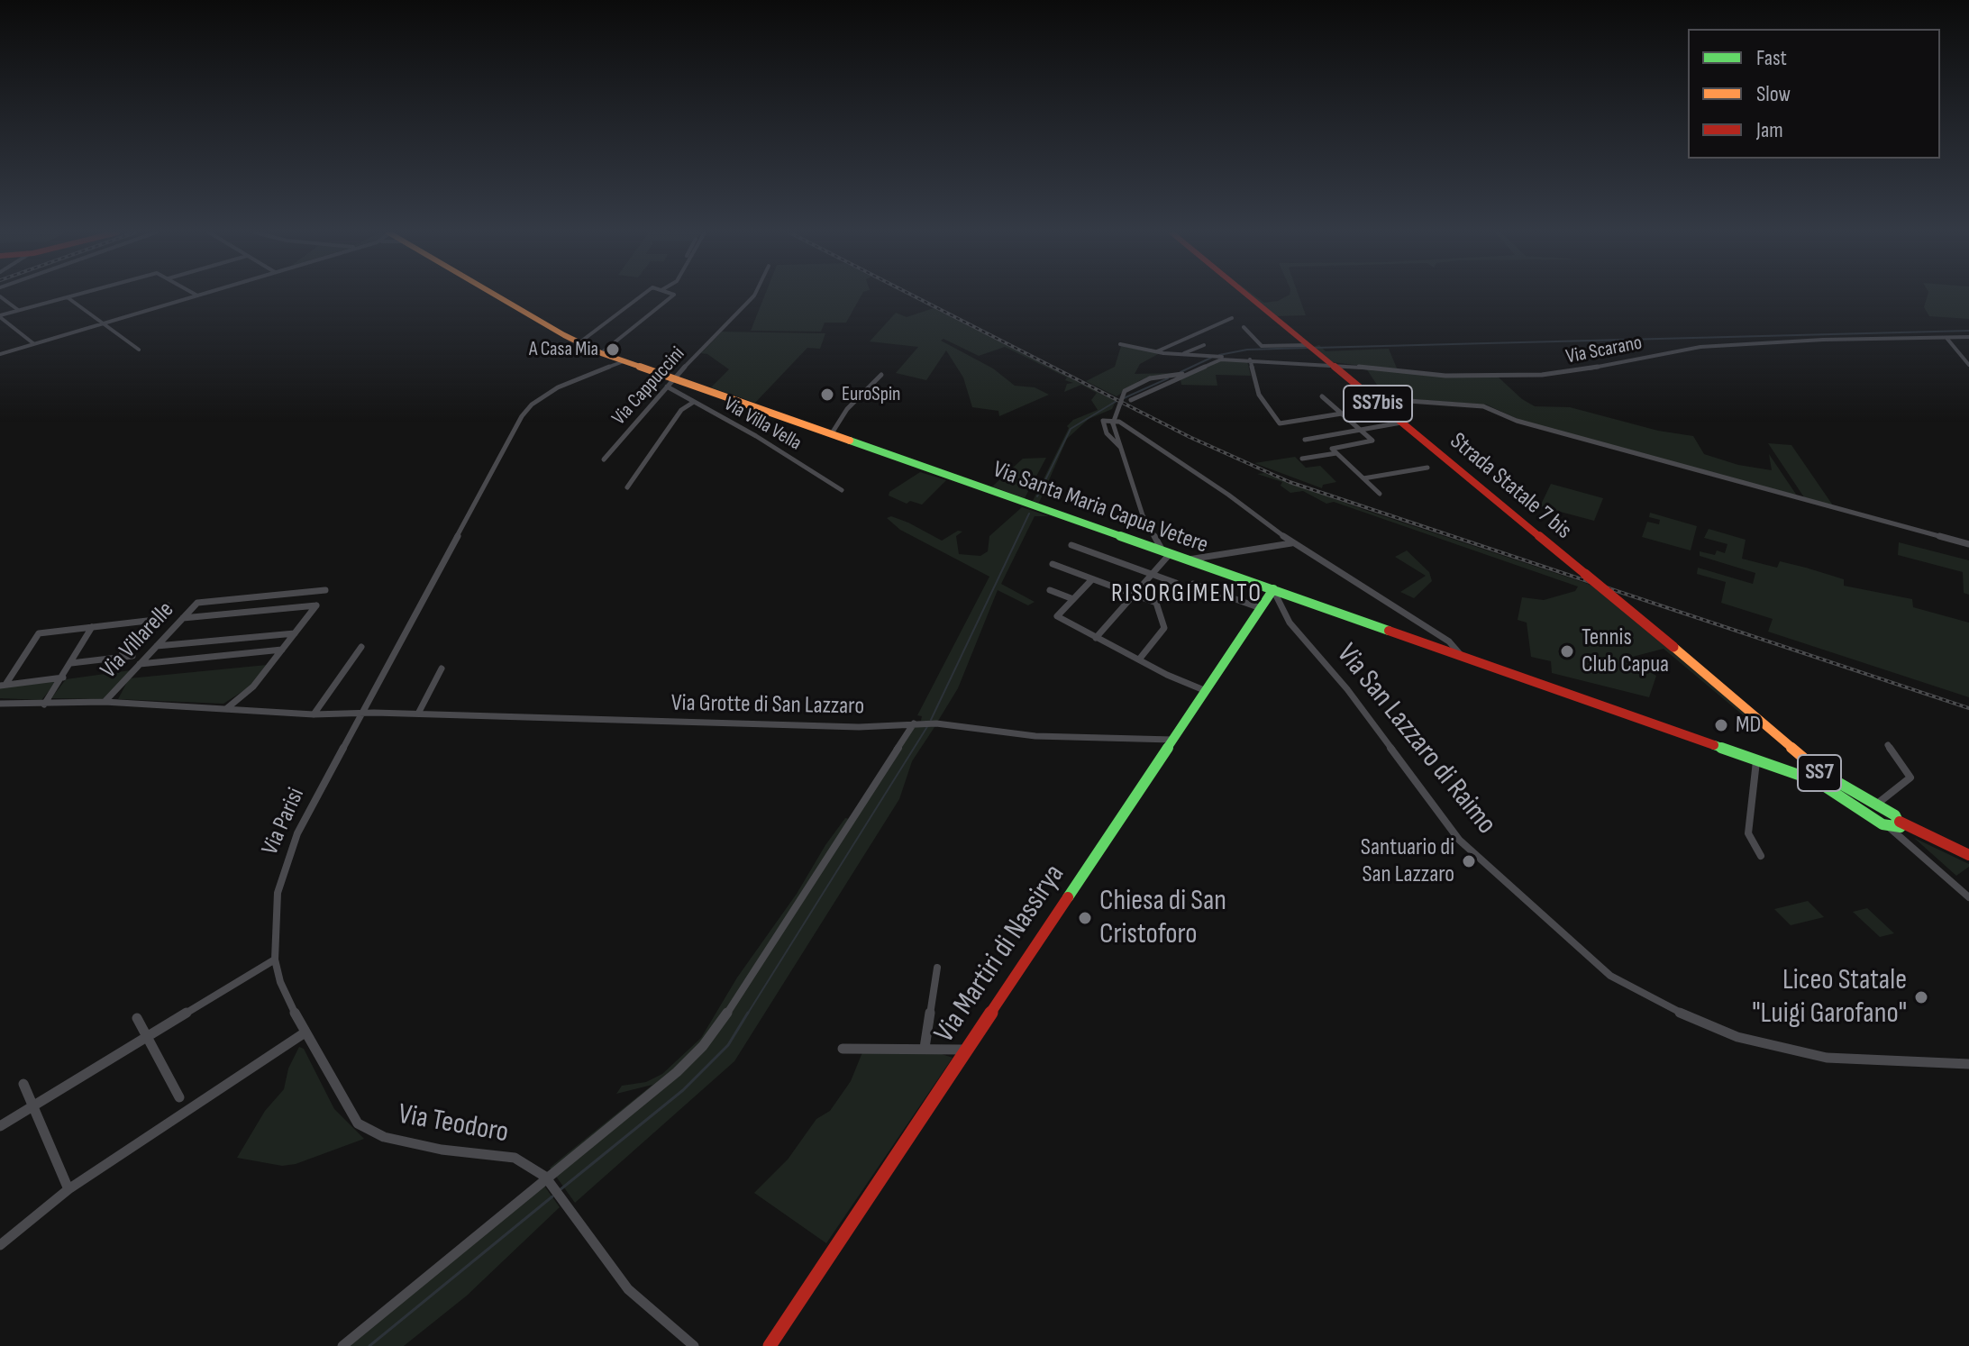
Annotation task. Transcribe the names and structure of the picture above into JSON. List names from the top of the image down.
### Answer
{
  "streets": {
    "main road": [
      "SS7bis",
      "Strada Statale 7 bis",
      "Via Santa Maria Capua Vetere",
      "SS7",
      "Via Martiri di Nassirya"
    ],
    "street": [
      "Via Scarano",
      "Via Cappuccini",
      "Via Villa Vella",
      "Via Villarelle",
      "Via Grotte di San Lazzaro",
      "Via San Lazzaro di Raimo",
      "Via Parisi",
      "Via Teodoro"
    ]
  },
  "crossings": [
    ["Via Scarano", "Strada Statale 7 bis"],
    ["Via Cappuccini", "Via Villa Vella"],
    ["Via Cappuccini", "Via Santa Maria Capua Vetere"],
    ["Via Villa Vella", "Via Santa Maria Capua Vetere"],
    ["Strada Statale 7 bis", "Via Santa Maria Capua Vetere"],
    ["Strada Statale 7 bis", "SS7"],
    ["Via Santa Maria Capua Vetere", "Via San Lazzaro di Raimo"],
    ["Via Santa Maria Capua Vetere", "SS7"],
    ["Via Santa Maria Capua Vetere", "Via Parisi"],
    ["Via Santa Maria Capua Vetere", "Via Martiri di Nassirya"],
    ["Via Villarelle", "Via Grotte di San Lazzaro"],
    ["Via Villarelle", "Via Parisi"],
    ["Via Grotte di San Lazzaro", "Via Parisi"],
    ["Via Grotte di San Lazzaro", "Via Martiri di Nassirya"],
    ["Via San Lazzaro di Raimo", "Via Martiri di Nassirya"],
    ["Via Parisi", "Via Teodoro"]
  ],
  "districts": ["RISORGIMENTO"],
  "places": [
    "A Casa Mia",
    "EuroSpin",
    "Tennis Club Capua",
    "MD",
    "Santuario di San Lazzaro",
    "Chiesa di San Cristoforo",
    "Liceo Statale \"Luigi Garofano\""
  ],
  "legend": ["Fast", "Slow", "Jam"]
}
